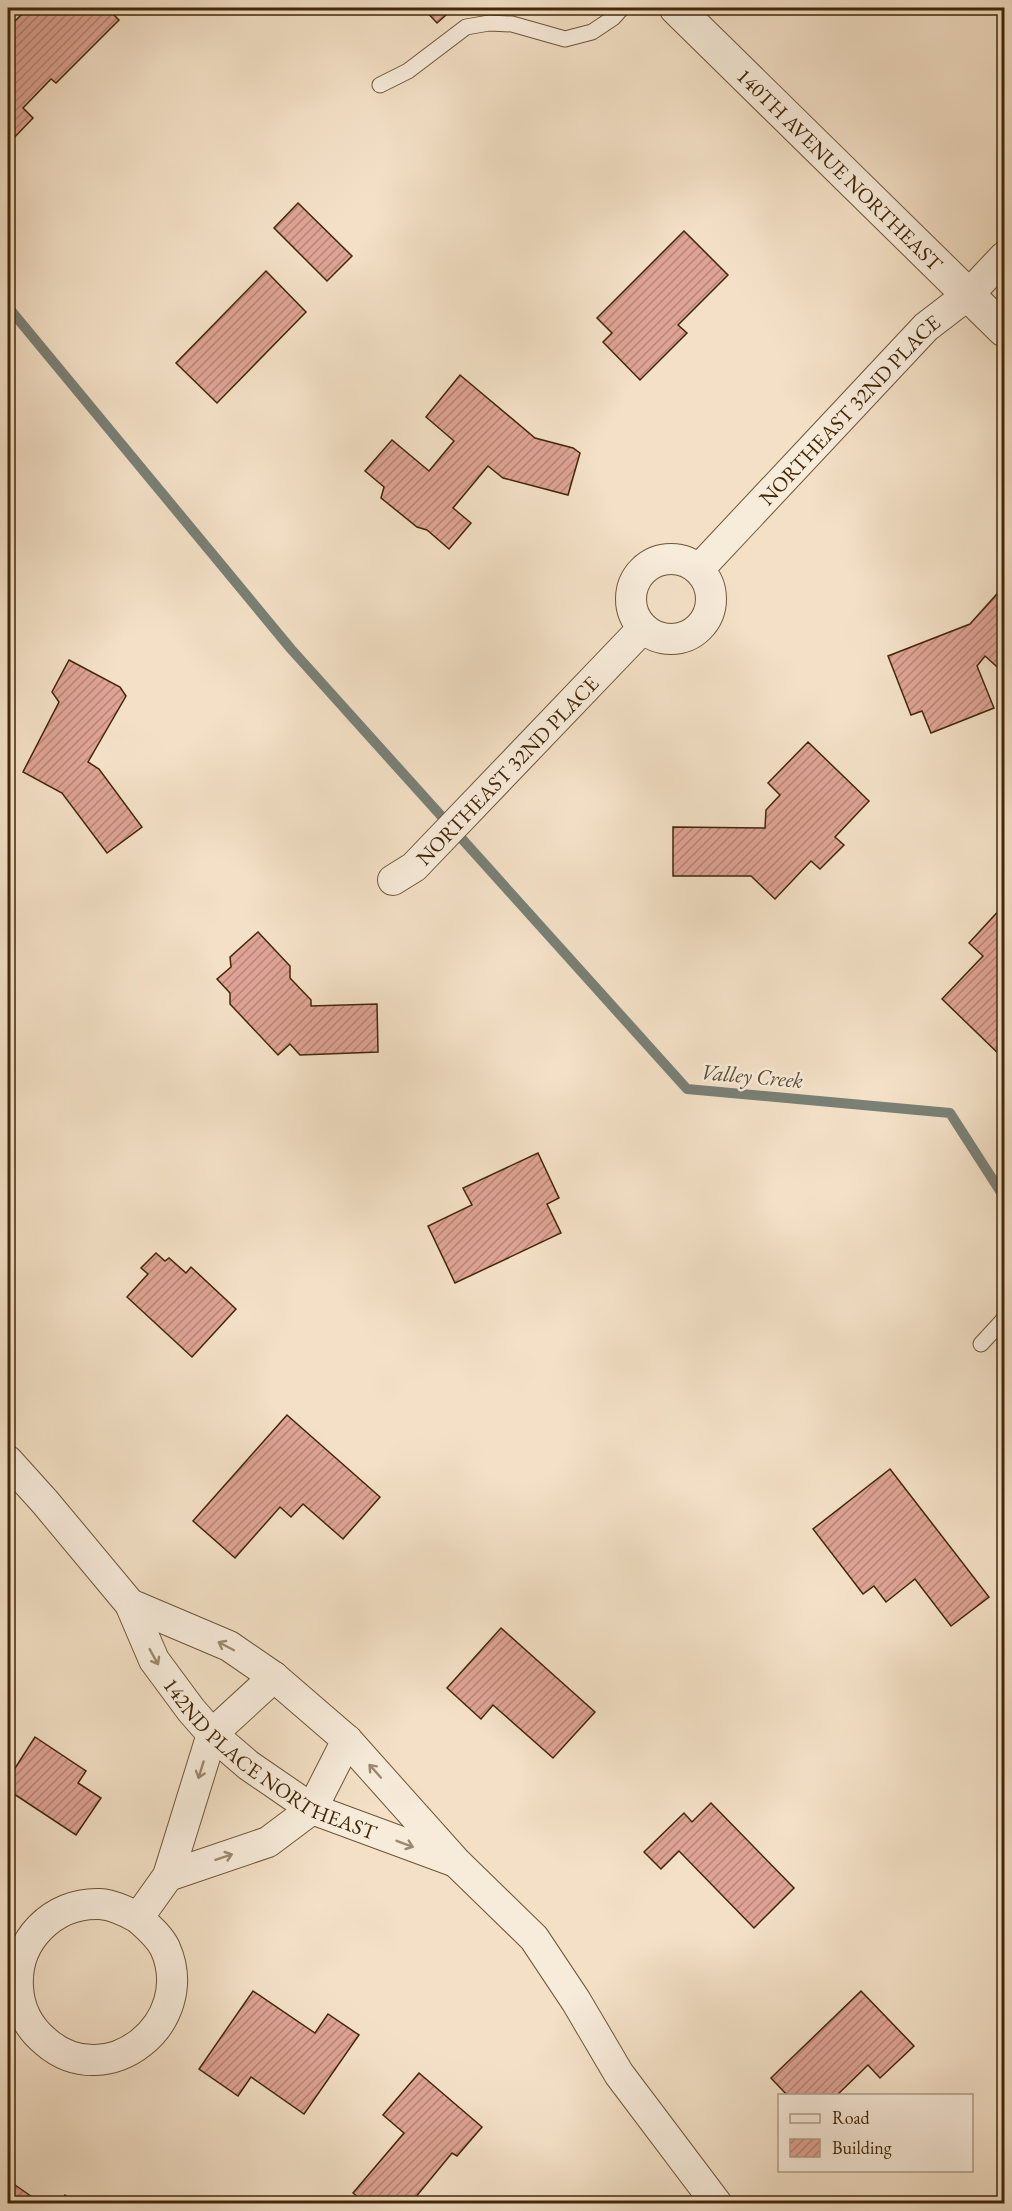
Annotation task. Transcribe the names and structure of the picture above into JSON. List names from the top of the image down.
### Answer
{
  "streets": {
    "street": ["140TH AVENUE NORTHEAST", "NORTHEAST 32ND PLACE", "142ND PLACE NORTHEAST"]
  },
  "crossings": [
    ["140TH AVENUE NORTHEAST", "NORTHEAST 32ND PLACE"]
  ],
  "water": ["Valley Creek"],
  "legend": ["Road", "Building"]
}
